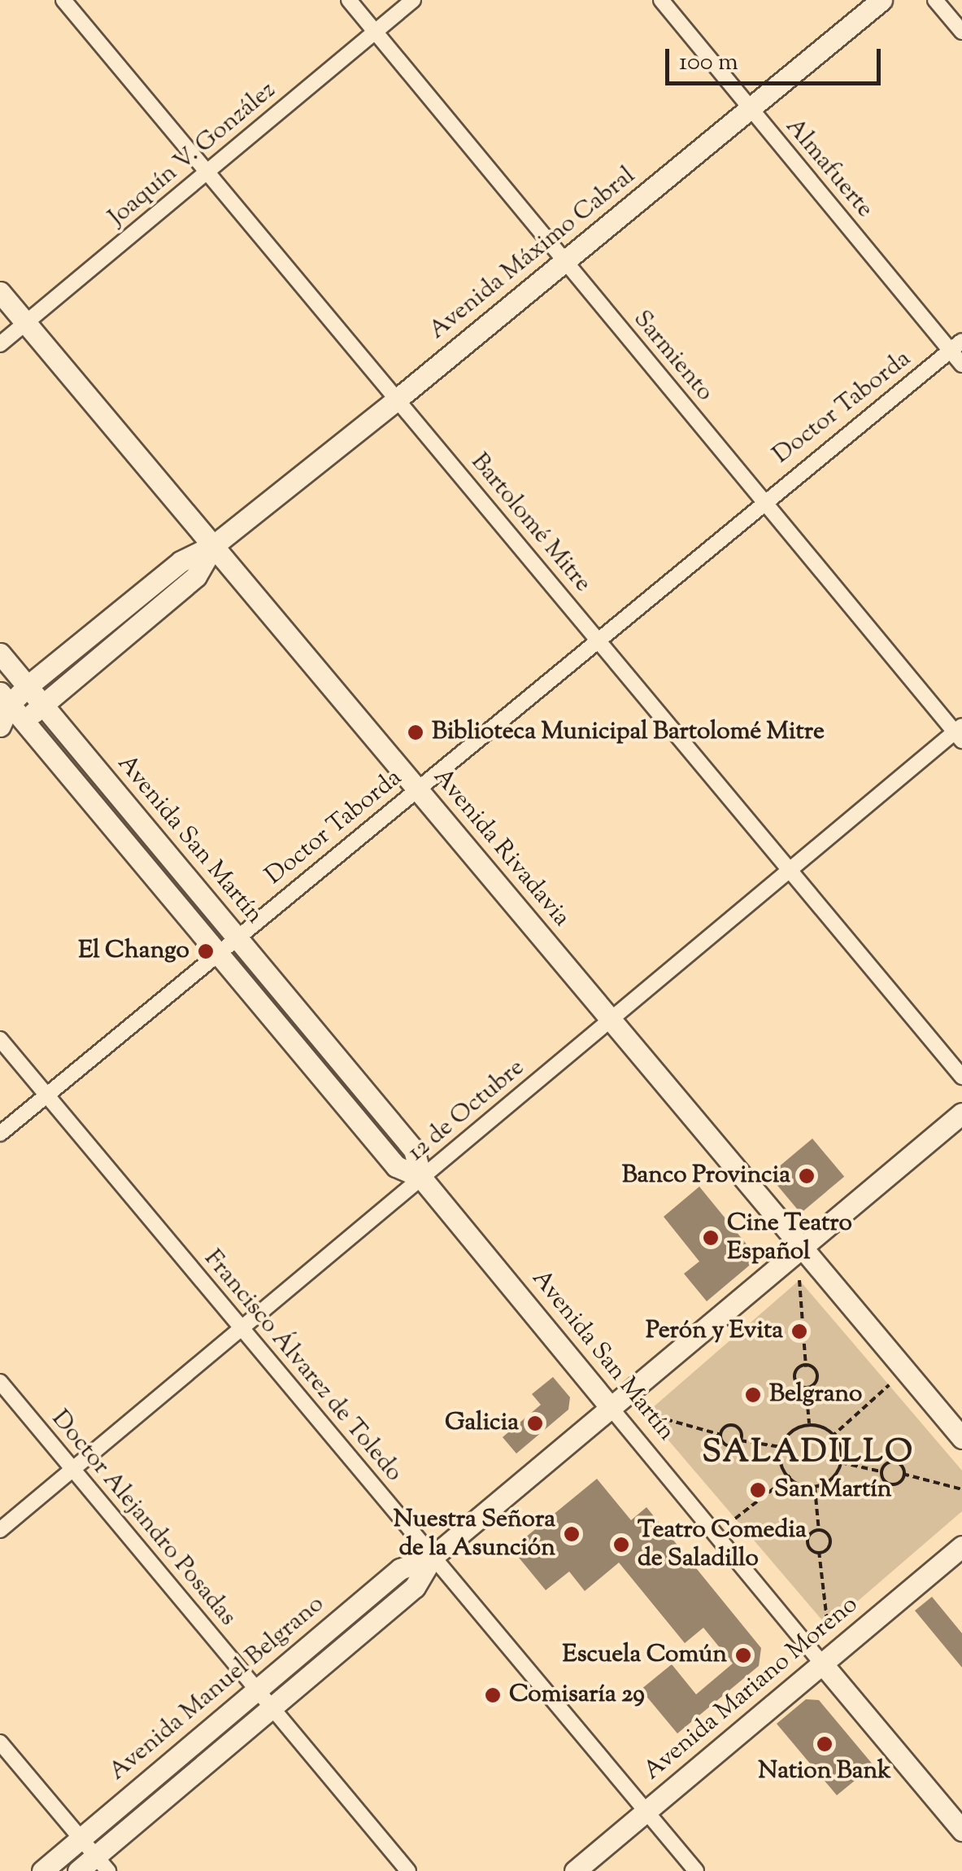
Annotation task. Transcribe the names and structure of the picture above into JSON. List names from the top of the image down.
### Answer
{
  "streets": {
    "main road": [
      "Avenida Máximo Cabral",
      "Avenida San Martín",
      "Avenida Rivadavia",
      "Avenida Manuel Belgrano",
      "Avenida Mariano Moreno"
    ],
    "street": [
      "Joaquín V. González",
      "Almafuerte",
      "Sarmiento",
      "Doctor Taborda",
      "Bartolomé Mitre",
      "12 de Octubre",
      "Francisco Álvarez de Toledo",
      "Doctor Alejandro Posadas"
    ]
  },
  "crossings": [
    ["Joaquín V. González", "Sarmiento"],
    ["Joaquín V. González", "Bartolomé Mitre"],
    ["Joaquín V. González", "Avenida Rivadavia"],
    ["Almafuerte", "Avenida Máximo Cabral"],
    ["Almafuerte", "Doctor Taborda"],
    ["Avenida Máximo Cabral", "Sarmiento"],
    ["Avenida Máximo Cabral", "Bartolomé Mitre"],
    ["Avenida Máximo Cabral", "Avenida San Martín"],
    ["Avenida Máximo Cabral", "Avenida Rivadavia"],
    ["Sarmiento", "Doctor Taborda"],
    ["Sarmiento", "12 de Octubre"],
    ["Doctor Taborda", "Bartolomé Mitre"],
    ["Doctor Taborda", "Avenida San Martín"],
    ["Doctor Taborda", "Avenida Rivadavia"],
    ["Doctor Taborda", "Francisco Álvarez de Toledo"],
    ["Bartolomé Mitre", "12 de Octubre"],
    ["Avenida San Martín", "12 de Octubre"],
    ["Avenida San Martín", "Avenida Manuel Belgrano"],
    ["Avenida San Martín", "Avenida Mariano Moreno"],
    ["Avenida Rivadavia", "12 de Octubre"],
    ["Avenida Rivadavia", "Avenida Manuel Belgrano"],
    ["12 de Octubre", "Francisco Álvarez de Toledo"],
    ["12 de Octubre", "Doctor Alejandro Posadas"],
    ["Francisco Álvarez de Toledo", "Avenida Manuel Belgrano"],
    ["Francisco Álvarez de Toledo", "Avenida Mariano Moreno"],
    ["Doctor Alejandro Posadas", "Avenida Manuel Belgrano"]
  ],
  "districts": ["SALADILLO"],
  "places": [
    "Biblioteca Municipal Bartolomé Mitre",
    "El Chango",
    "Banco Provincia",
    "Cine Teatro Español",
    "Perón y Evita",
    "Belgrano",
    "Galicia",
    "San Martín",
    "Nuestra Señora de la Asunción",
    "Teatro Comedia de Saladillo",
    "Escuela Común",
    "Comisaría 29",
    "Nation Bank"
  ],
  "scale_bar": "100 m"
}
